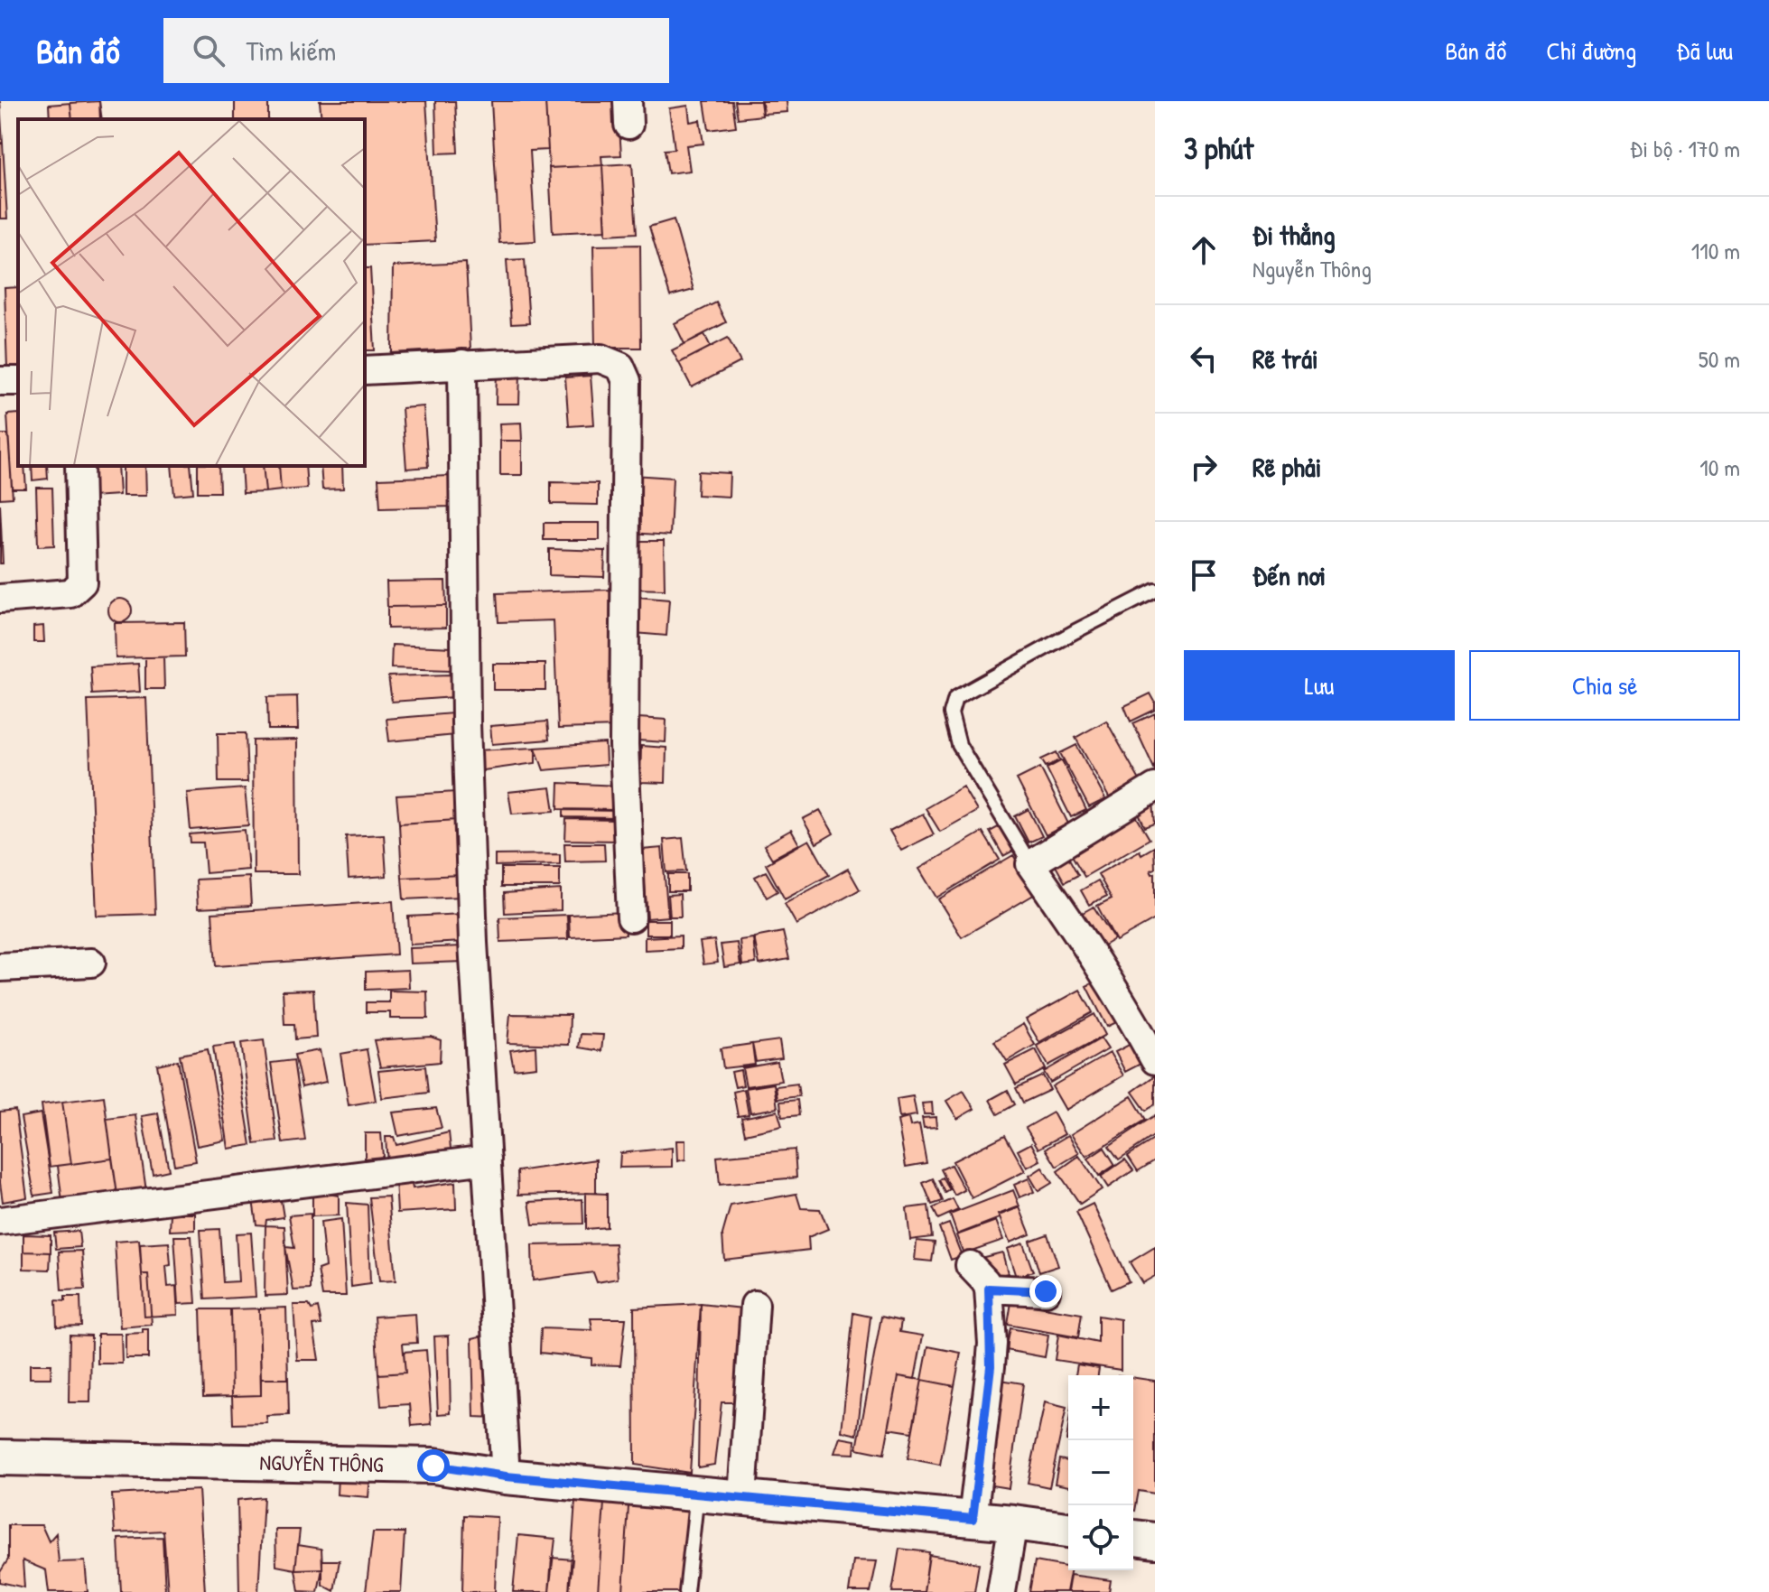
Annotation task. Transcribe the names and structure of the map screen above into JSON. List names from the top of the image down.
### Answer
{
  "streets": {
    "street": ["NGUYỄN THÔNG"]
  },
  "page": {
    "header": "Bản đồ",
    "search": "Tìm kiếm",
    "nav": ["Bản đồ", "Chỉ đường", "Đã lưu"],
    "heading": ["3 phút", "Đi bộ · 170 m"],
    "list": [
      ["Đi thẳng", "Nguyễn Thông", "110 m"],
      ["Rẽ trái", "50 m"],
      ["Rẽ phải", "10 m"],
      "Đến nơi"
    ],
    "buttons": ["Lưu", "Chia sẻ"],
    "map_buttons": ["+", "−"]
  }
}
